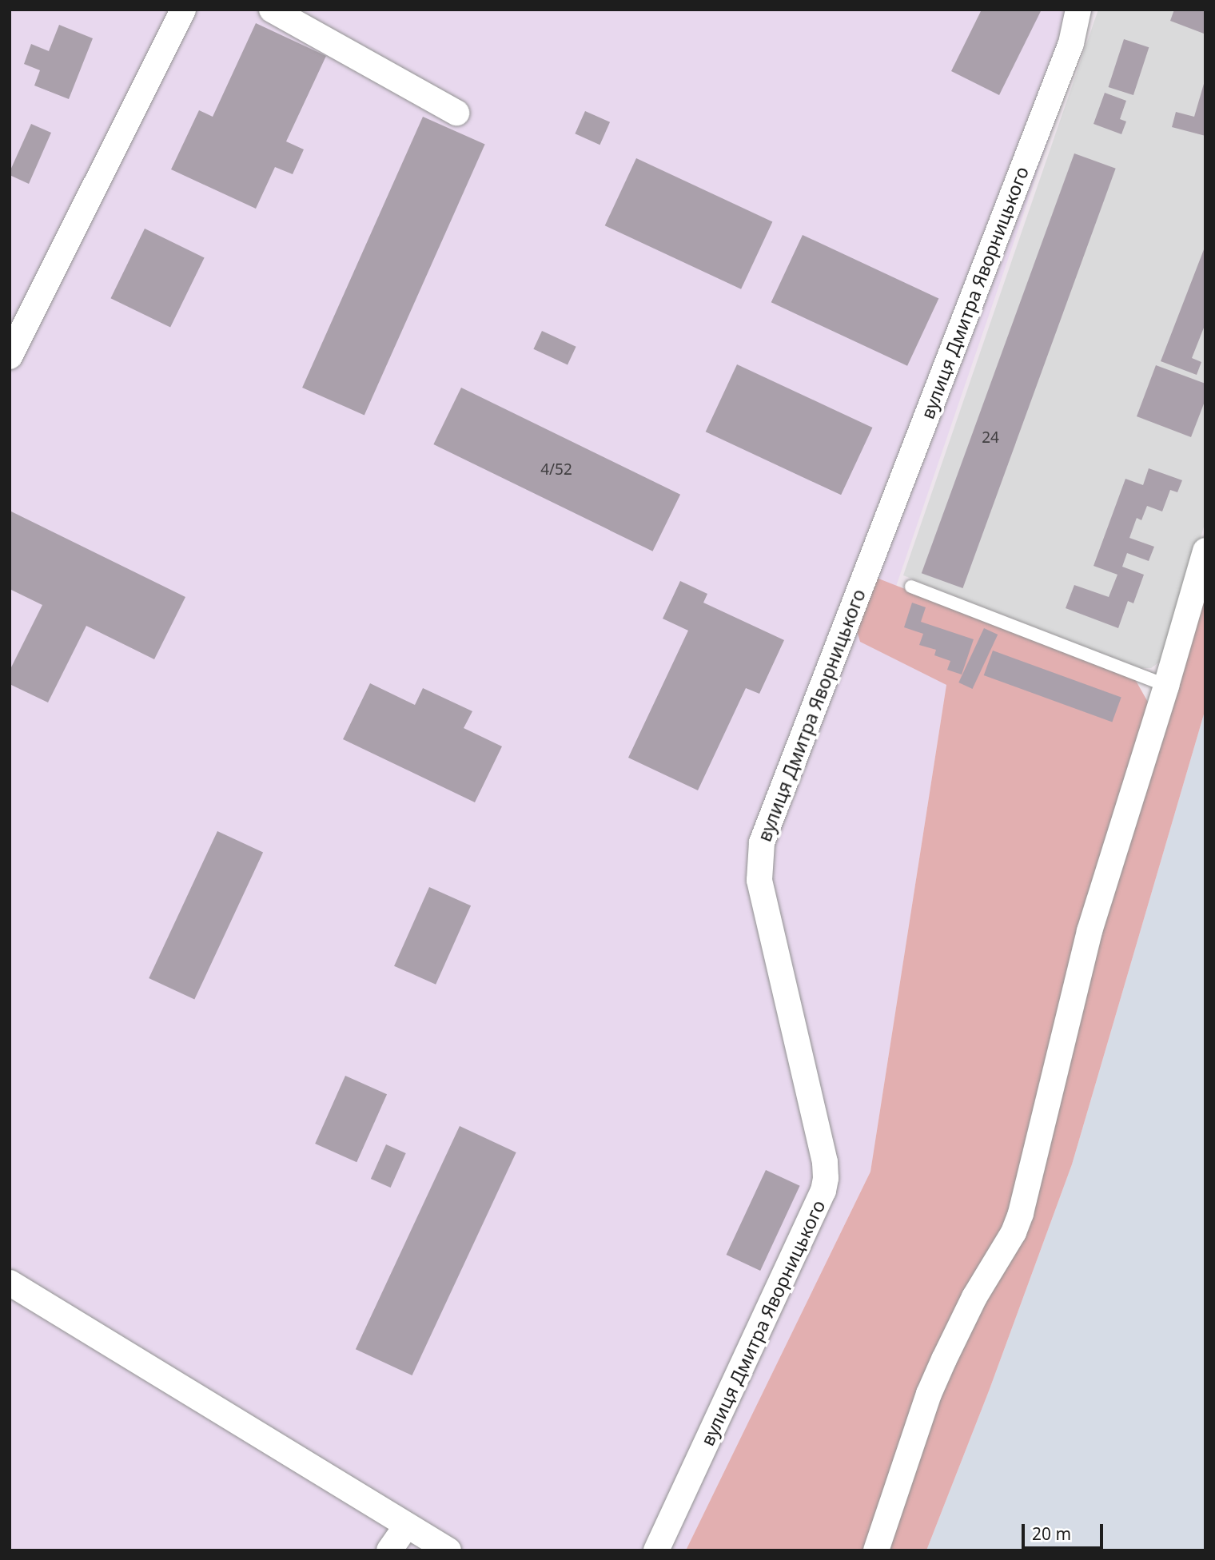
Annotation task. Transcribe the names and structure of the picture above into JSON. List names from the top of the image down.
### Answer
{
  "streets": {
    "street": ["вулиця Дмитра Яворницького"]
  },
  "house_numbers": ["24", "4/52"],
  "scale_bar": "20 m"
}
